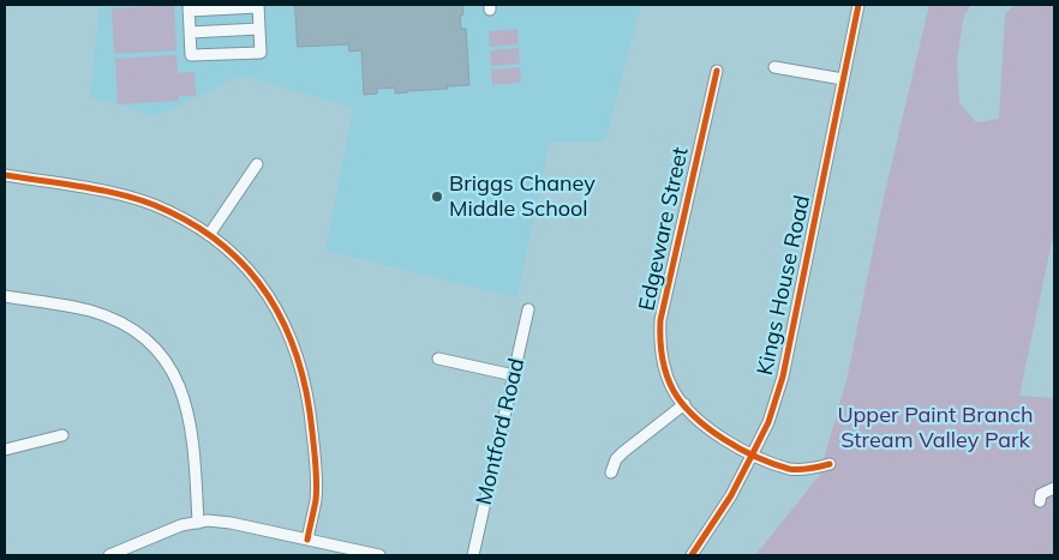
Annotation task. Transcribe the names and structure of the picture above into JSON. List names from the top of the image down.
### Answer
{
  "streets": {
    "street": ["Edgeware Street", "Kings House Road", "Montford Road"]
  },
  "crossings": [
    ["Edgeware Street", "Kings House Road"]
  ],
  "parks": ["Upper Paint Branch Stream Valley Park"],
  "places": ["Briggs Chaney Middle School"]
}
